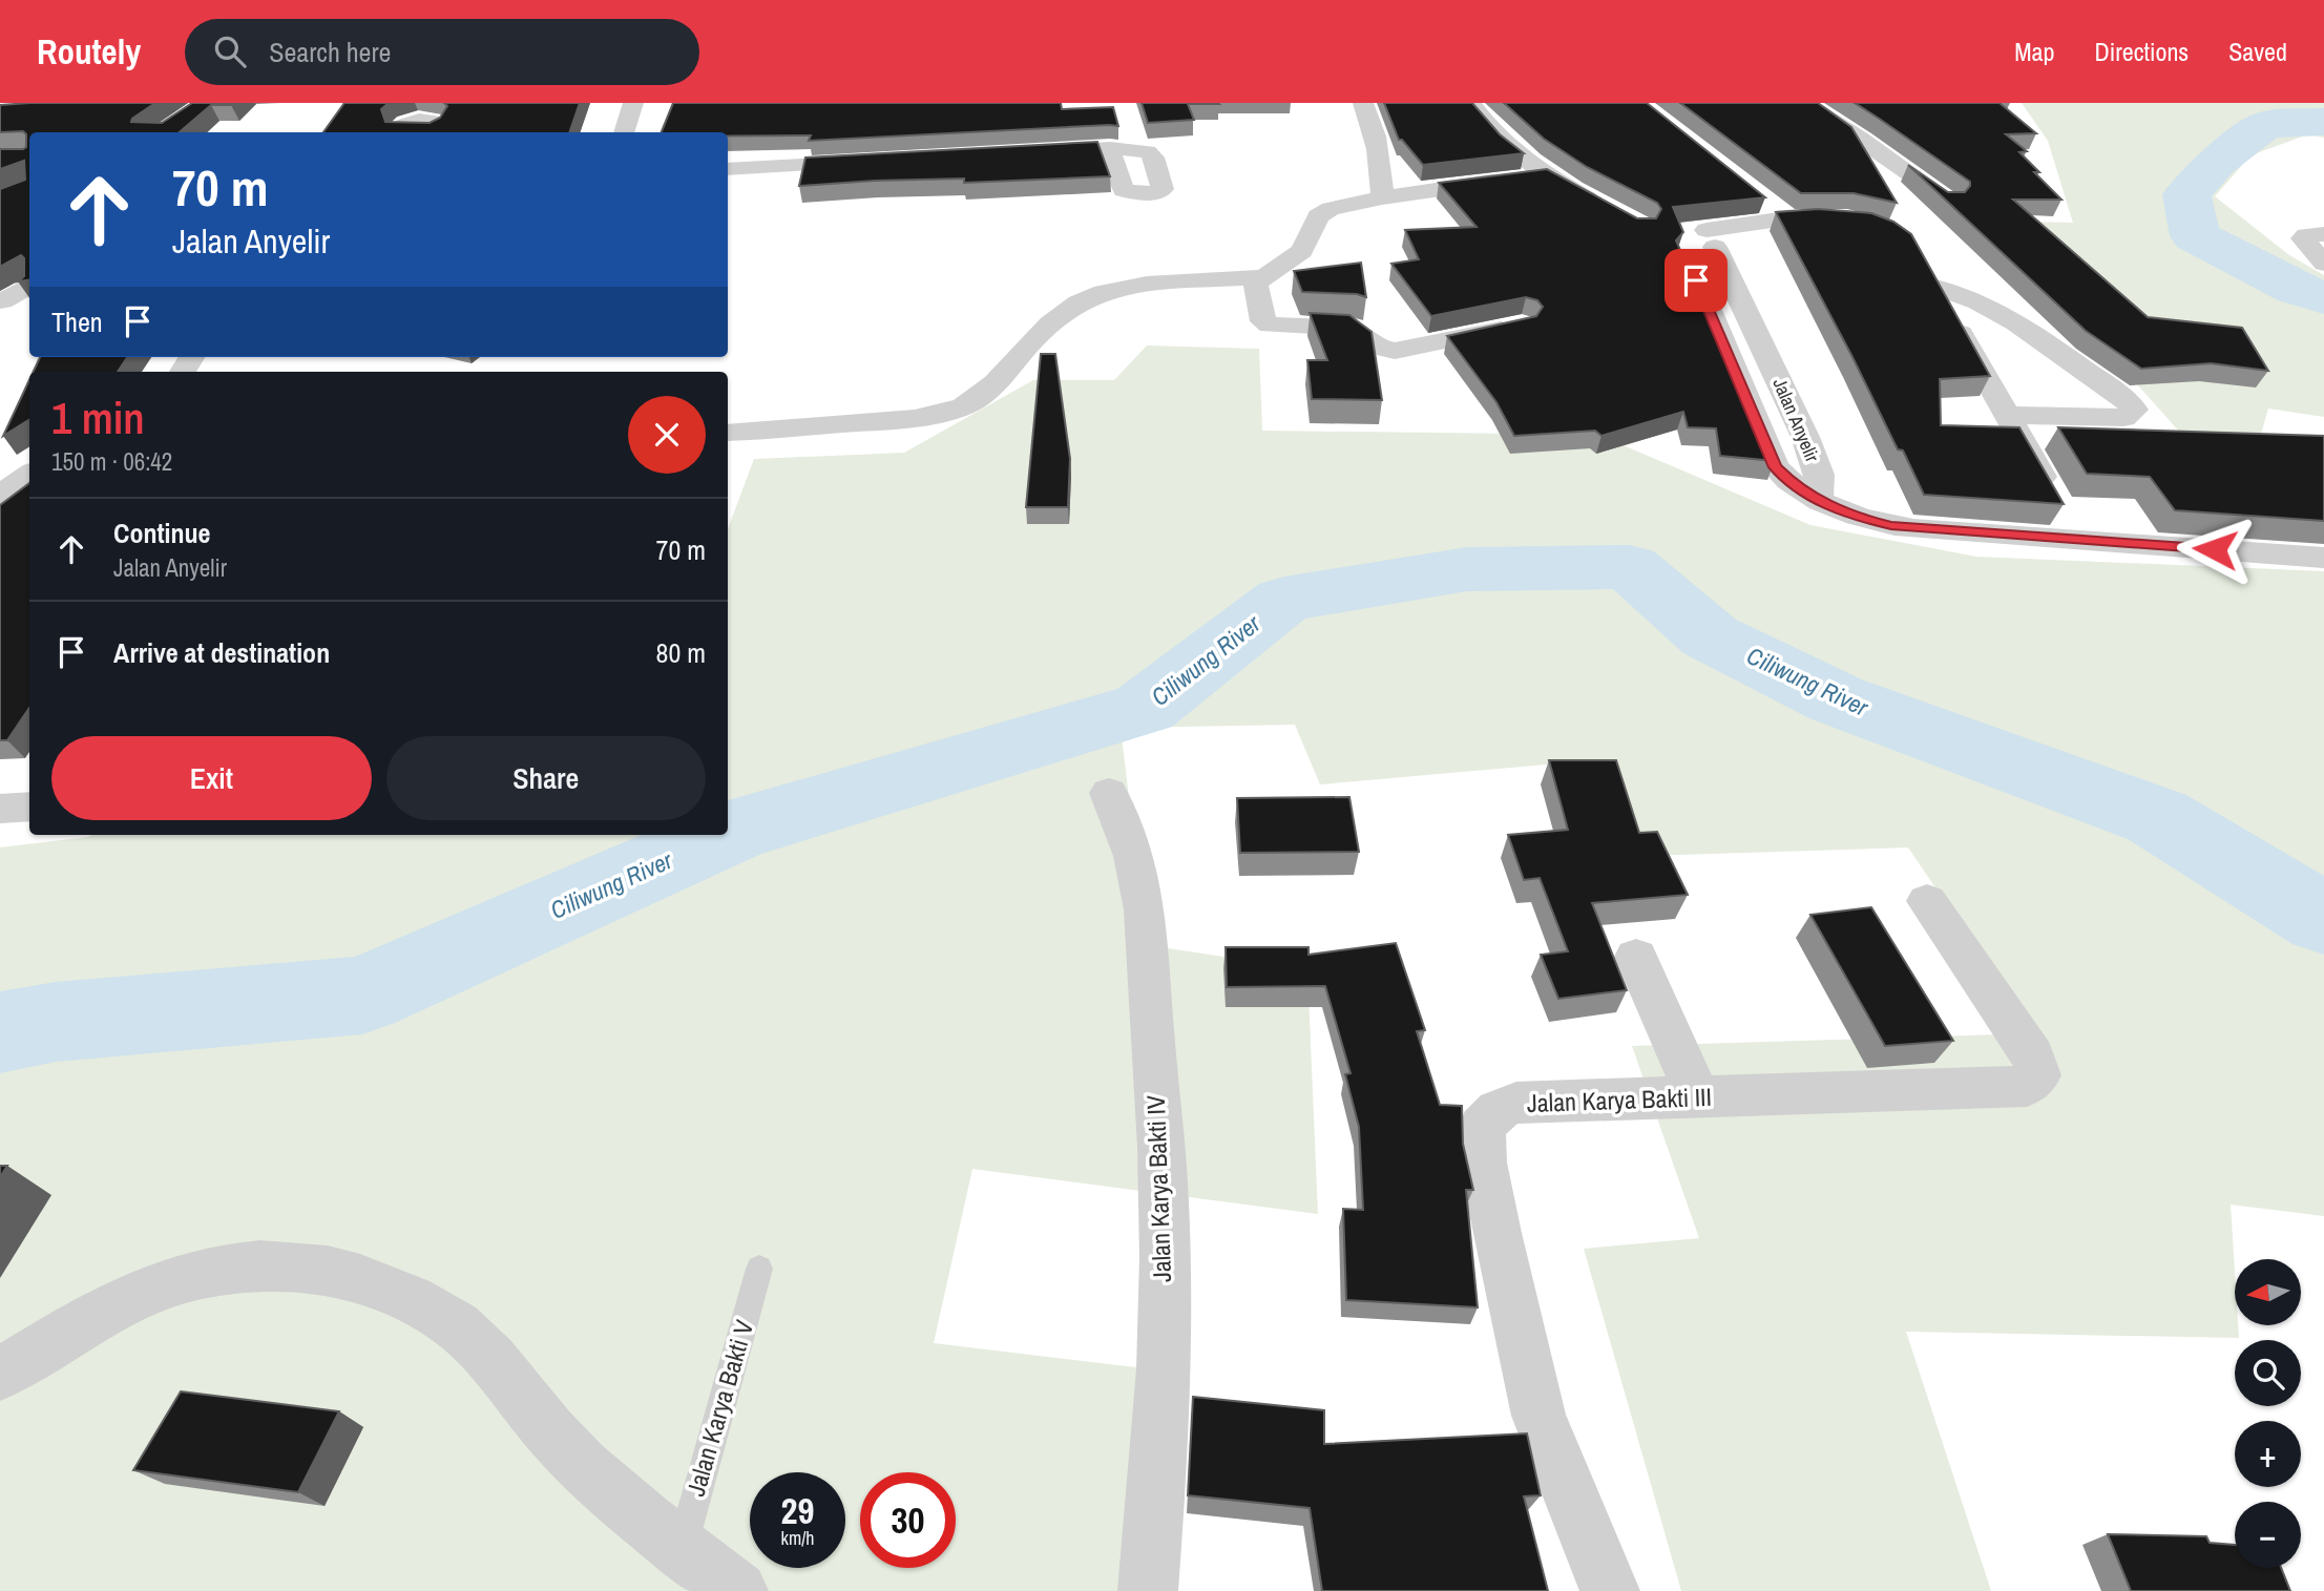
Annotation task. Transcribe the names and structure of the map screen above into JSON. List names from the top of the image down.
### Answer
{
  "streets": {
    "street": ["Jalan Anyelir", "Jalan Karya Bakti III", "Jalan Karya Bakti IV"],
    "lane": ["Jalan Karya Bakti V"]
  },
  "water": ["Ciliwung River"],
  "north": "left",
  "page": {
    "header": "Routely",
    "search": "Search here",
    "nav": ["Map", "Directions", "Saved"],
    "turn": ["70 m", "Jalan Anyelir"],
    "then": "Then",
    "heading": ["1 min", "150 m · 06:42"],
    "list": [
      {
        "name": "Continue",
        "note": "Jalan Anyelir",
        "value": "70 m"
      },
      {
        "name": "Arrive at destination",
        "value": "80 m"
      }
    ],
    "buttons": ["Exit", "Share"],
    "map_buttons": ["+", "−"],
    "speed": "29 km/h",
    "limit": "30"
  }
}
